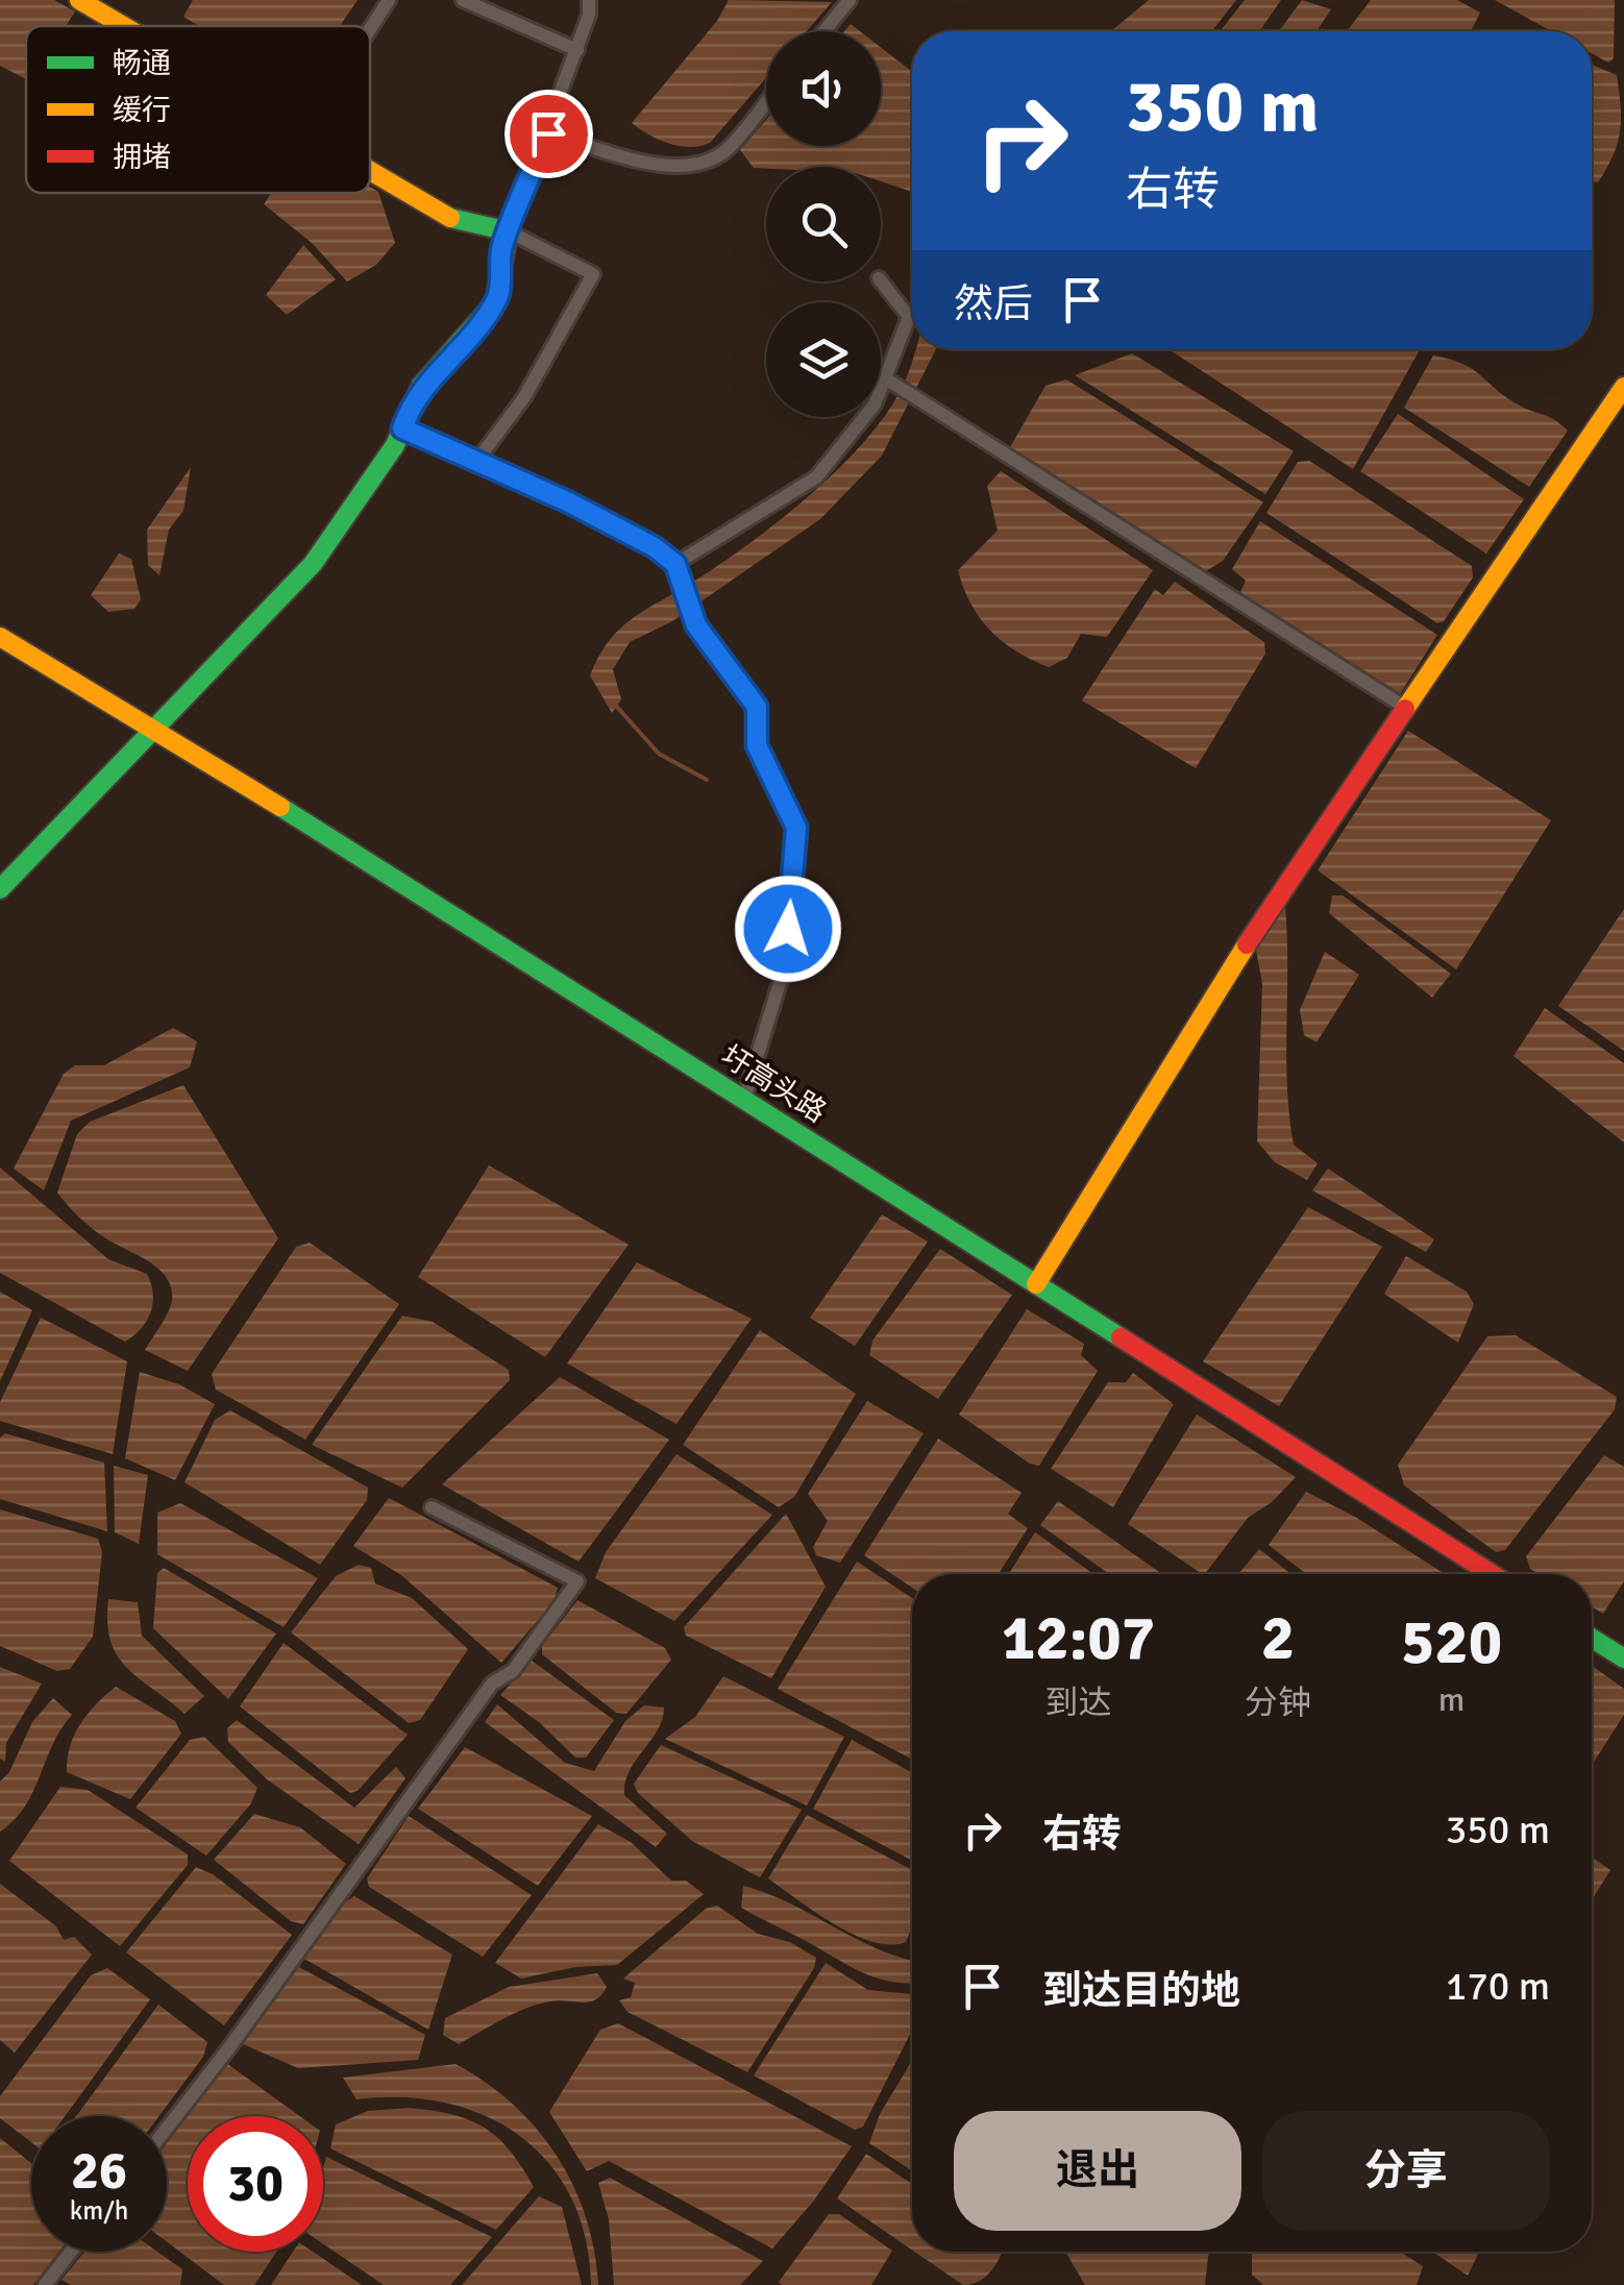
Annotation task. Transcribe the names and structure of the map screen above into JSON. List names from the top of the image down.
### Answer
{
  "streets": {
    "street": ["圩高头路"]
  },
  "legend": ["畅通", "缓行", "拥堵"],
  "page": {
    "turn": ["350 m", "右转"],
    "then": "然后",
    "eta": [
      "12:07",
      "到达",
      "2",
      "分钟",
      "520",
      "m"
    ],
    "list": [
      {
        "name": "右转",
        "value": "350 m"
      },
      {
        "name": "到达目的地",
        "value": "170 m"
      }
    ],
    "buttons": ["退出", "分享"],
    "speed": "26 km/h",
    "limit": "30"
  }
}
